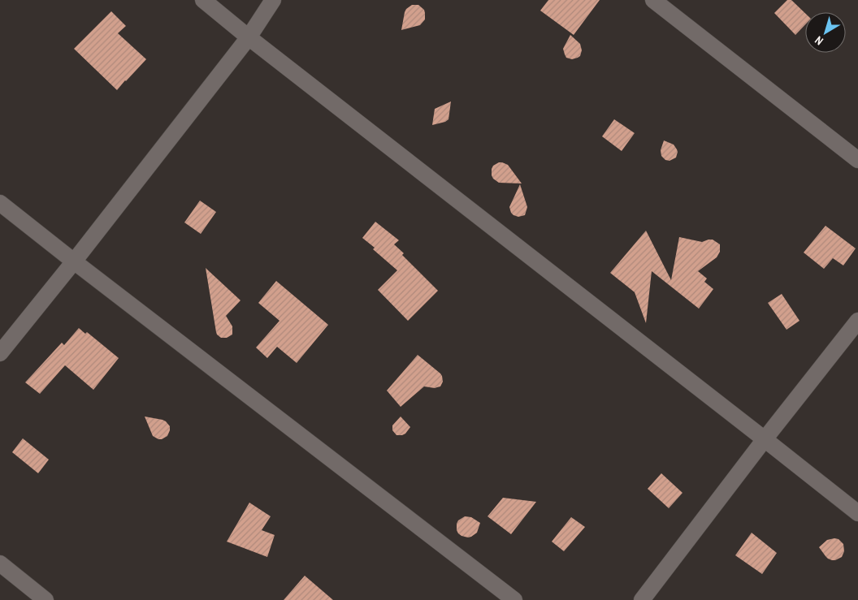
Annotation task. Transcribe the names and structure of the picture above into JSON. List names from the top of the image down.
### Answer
{
  "north": "bottom left"
}
